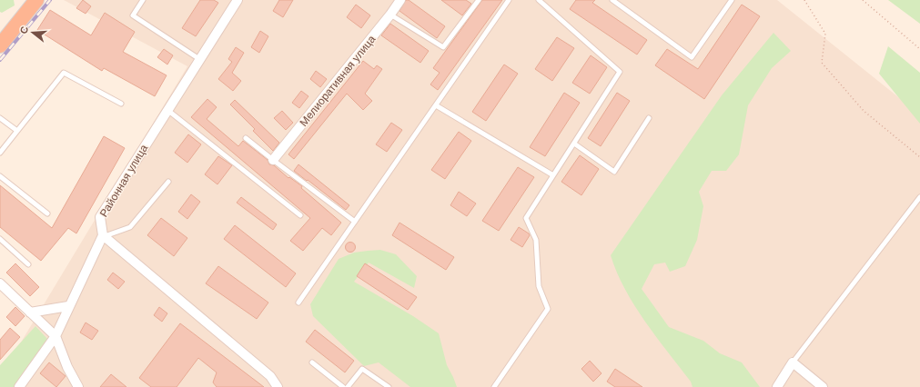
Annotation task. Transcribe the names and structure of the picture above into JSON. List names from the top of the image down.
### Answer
{
  "streets": {
    "street": ["Мелиоративная улица", "Районная улица"]
  },
  "north": "left"
}
